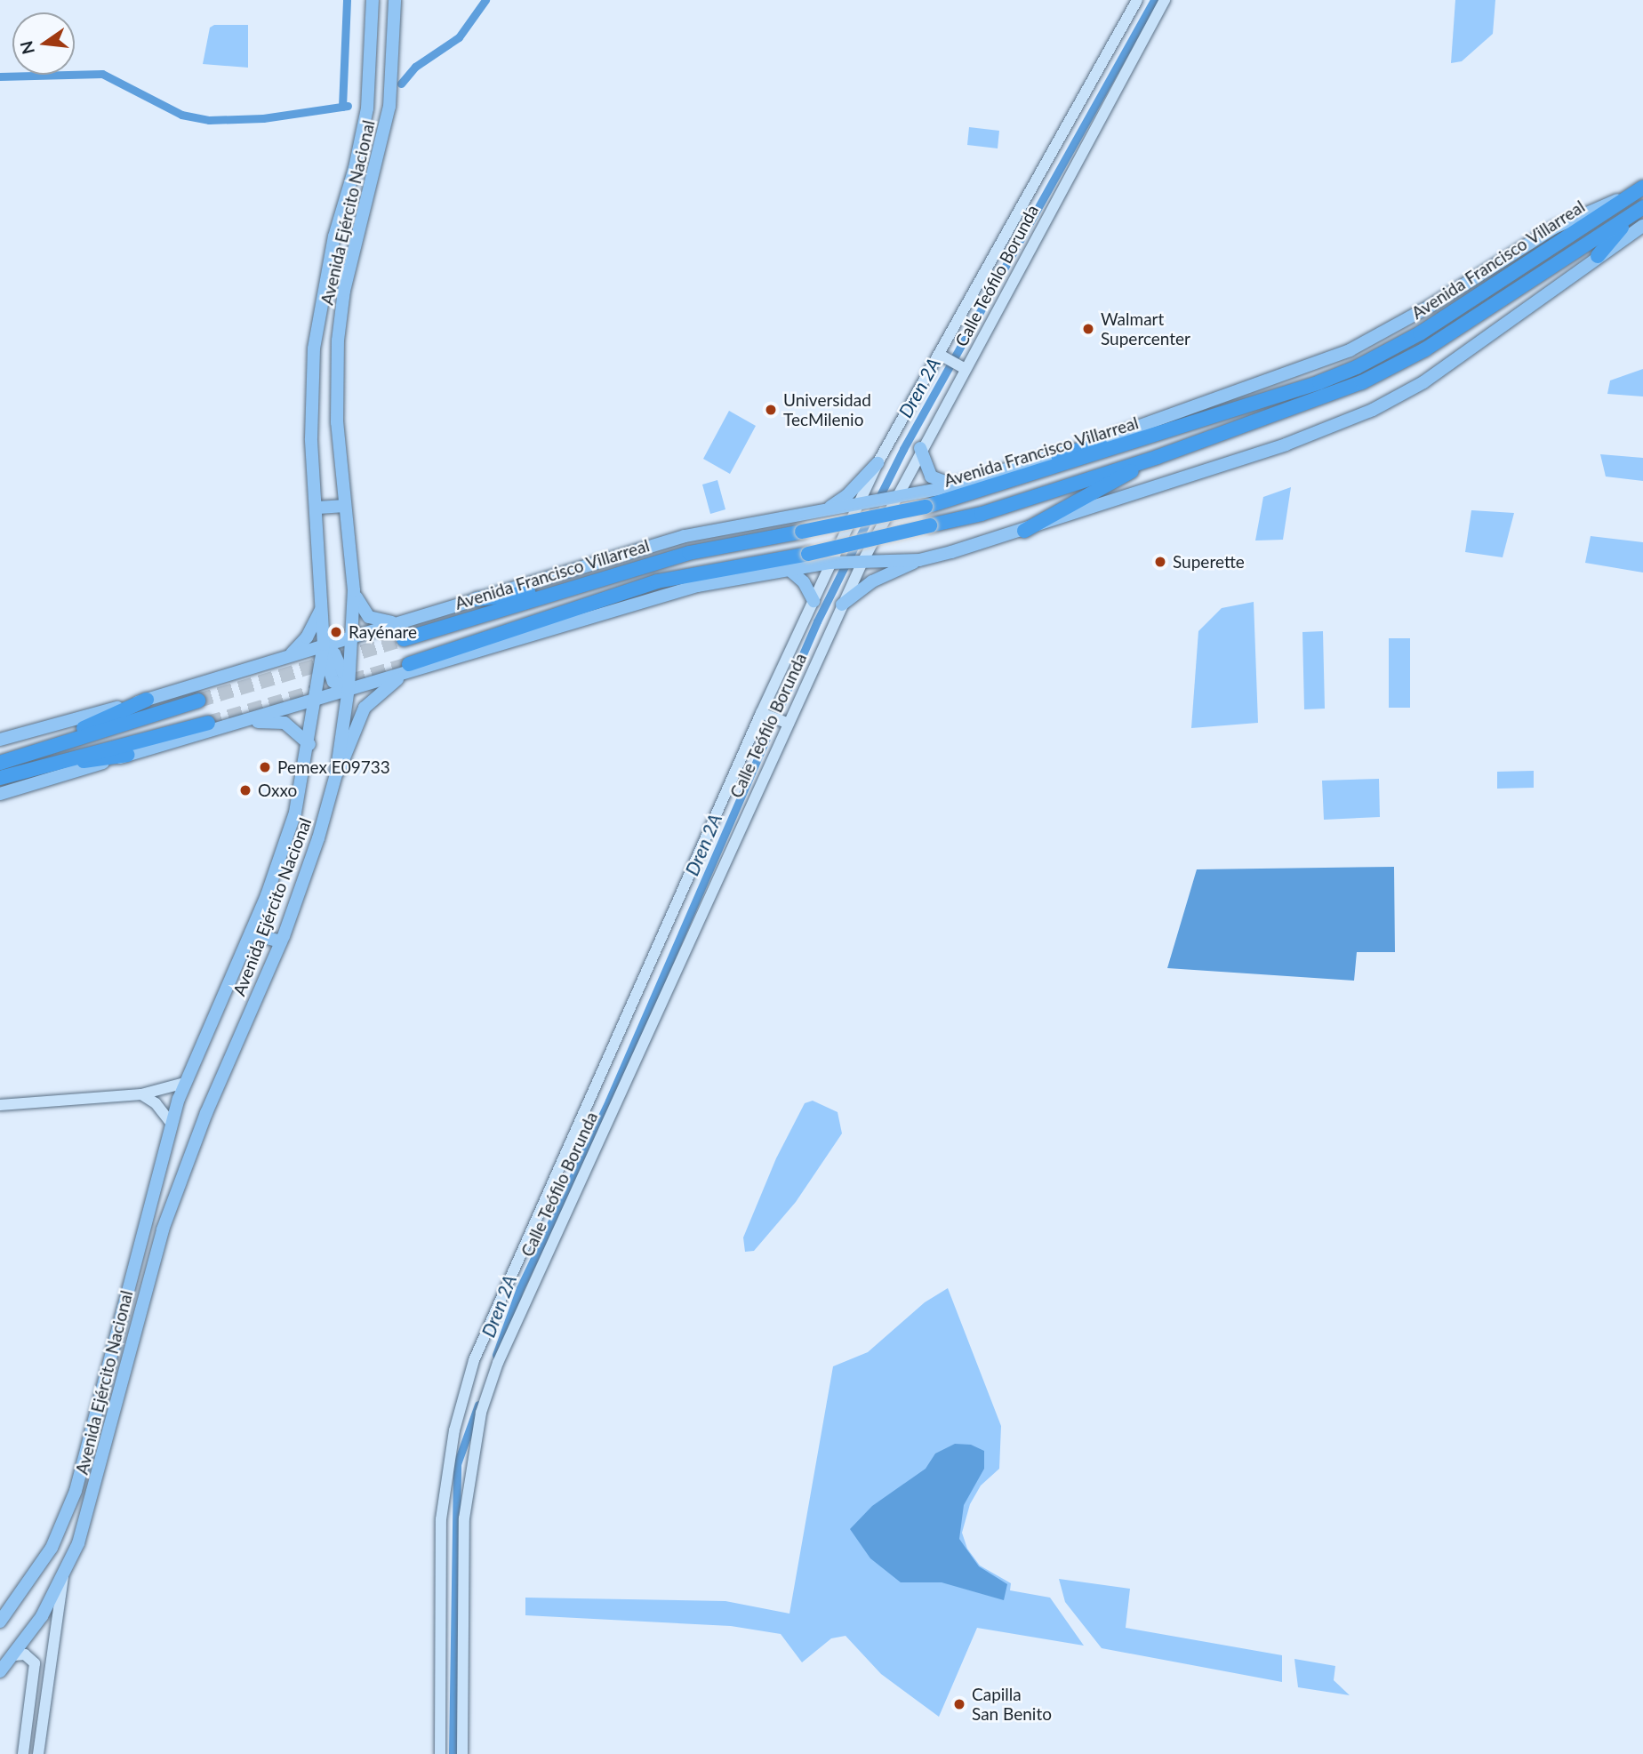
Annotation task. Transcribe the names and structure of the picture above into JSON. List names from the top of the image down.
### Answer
{
  "streets": {
    "highway": ["Avenida Francisco Villarreal"],
    "main road": ["Avenida Ejército Nacional", "Calle Teófilo Borunda"]
  },
  "crossings": [
    ["Avenida Ejército Nacional", "Avenida Francisco Villarreal"],
    ["Avenida Francisco Villarreal", "Calle Teófilo Borunda"]
  ],
  "water": ["Dren 2A"],
  "places": [
    "Walmart Supercenter",
    "Universidad TecMilenio",
    "Superette",
    "Rayénare",
    "Pemex E09733",
    "Oxxo",
    "Capilla San Benito"
  ],
  "north": "left"
}
